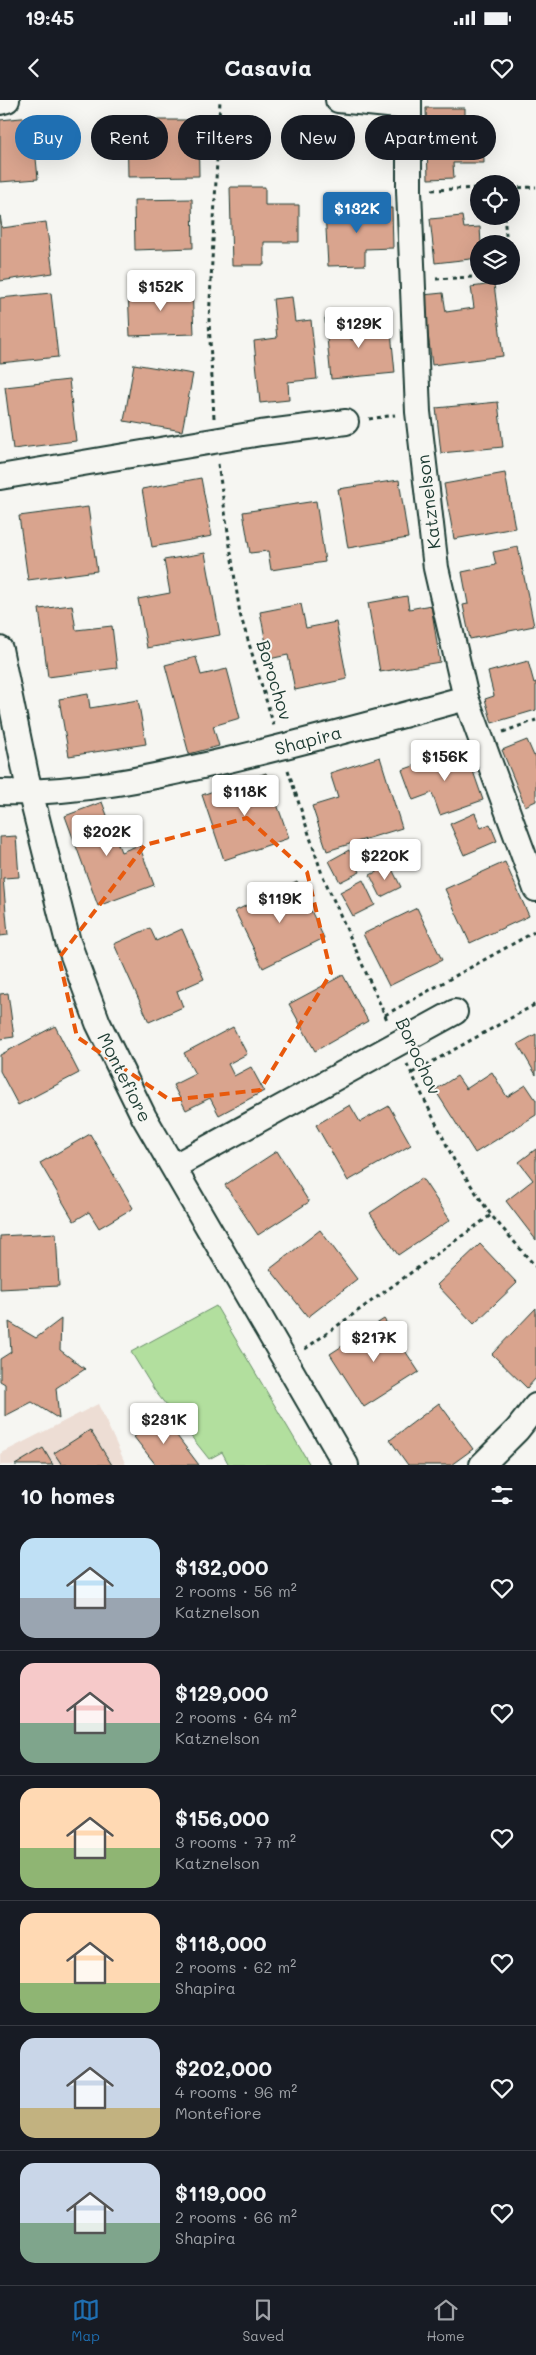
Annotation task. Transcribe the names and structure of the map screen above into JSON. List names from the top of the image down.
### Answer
{
  "streets": {
    "street": ["Katznelson", "Shapira", "Montefiore"],
    "path": ["Borochov"]
  },
  "crossings": [
    ["Katznelson", "Shapira"],
    ["Borochov", "Shapira"],
    ["Shapira", "Montefiore"]
  ],
  "page": {
    "status": "19:45",
    "header": "Casavia",
    "chip": [
      "Buy",
      "Rent",
      "Filters",
      "New",
      "Apartment"
    ],
    "price": [
      "$132K",
      "$152K",
      "$129K",
      "$156K",
      "$118K",
      "$202K",
      "$220K",
      "$119K",
      "$217K",
      "$231K"
    ],
    "heading": "10 homes",
    "list": [
      {
        "name": "$132,000",
        "note": "2 rooms · 56 m² · Katznelson"
      },
      {
        "name": "$129,000",
        "note": "2 rooms · 64 m² · Katznelson"
      },
      {
        "name": "$156,000",
        "note": "3 rooms · 77 m² · Katznelson"
      },
      {
        "name": "$118,000",
        "note": "2 rooms · 62 m² · Shapira"
      },
      {
        "name": "$202,000",
        "note": "4 rooms · 96 m² · Montefiore"
      },
      {
        "name": "$119,000",
        "note": "2 rooms · 66 m² · Shapira"
      }
    ],
    "tabs": ["Map", "Saved", "Home"]
  }
}
